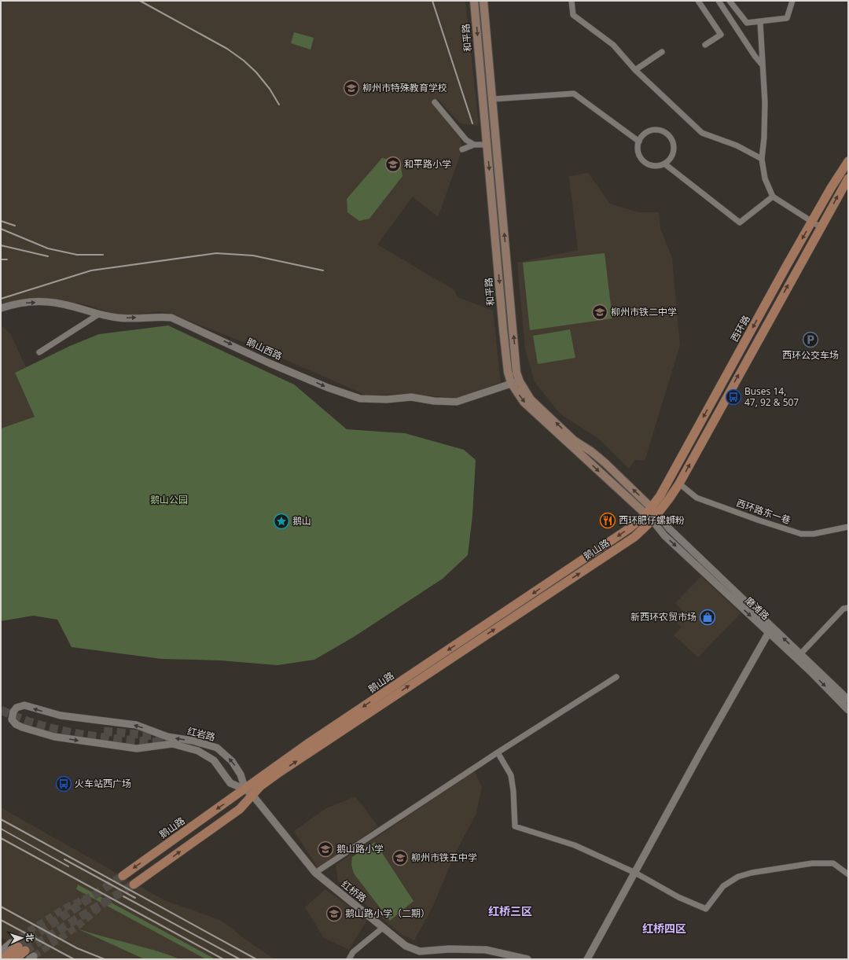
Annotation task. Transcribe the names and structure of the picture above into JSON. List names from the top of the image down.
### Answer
{
  "streets": {
    "main road": ["和平路", "西环路", "鹅山路"],
    "street": [
      "鹅山西路",
      "西环路东一巷",
      "磨滩路",
      "红岩路",
      "红桥路"
    ]
  },
  "crossings": [
    ["和平路", "西环路"],
    ["和平路", "鹅山西路"],
    ["和平路", "鹅山路"],
    ["和平路", "磨滩路"],
    ["西环路", "鹅山路"],
    ["鹅山路", "磨滩路"],
    ["鹅山路", "红岩路"],
    ["鹅山路", "红桥路"],
    ["红岩路", "红桥路"]
  ],
  "one_way": ["鹅山西路"],
  "districts": ["红桥三区", "红桥四区"],
  "parks": ["鹅山公园"],
  "places": {
    "school or university": [
      "柳州市特殊教育学校",
      "和平路小学",
      "柳州市铁二中学",
      "鹅山路小学",
      "柳州市铁五中学",
      "鹅山路小学（二期）"
    ],
    "parking": ["西环公交车场"],
    "bus stop": ["Buses 14, 47, 92 & 507", "火车站西广场"],
    "restaurant": ["西环肥仔螺蛳粉"],
    "place": ["鹅山"],
    "shop": ["新西环农贸市场"]
  },
  "north": "right"
}
